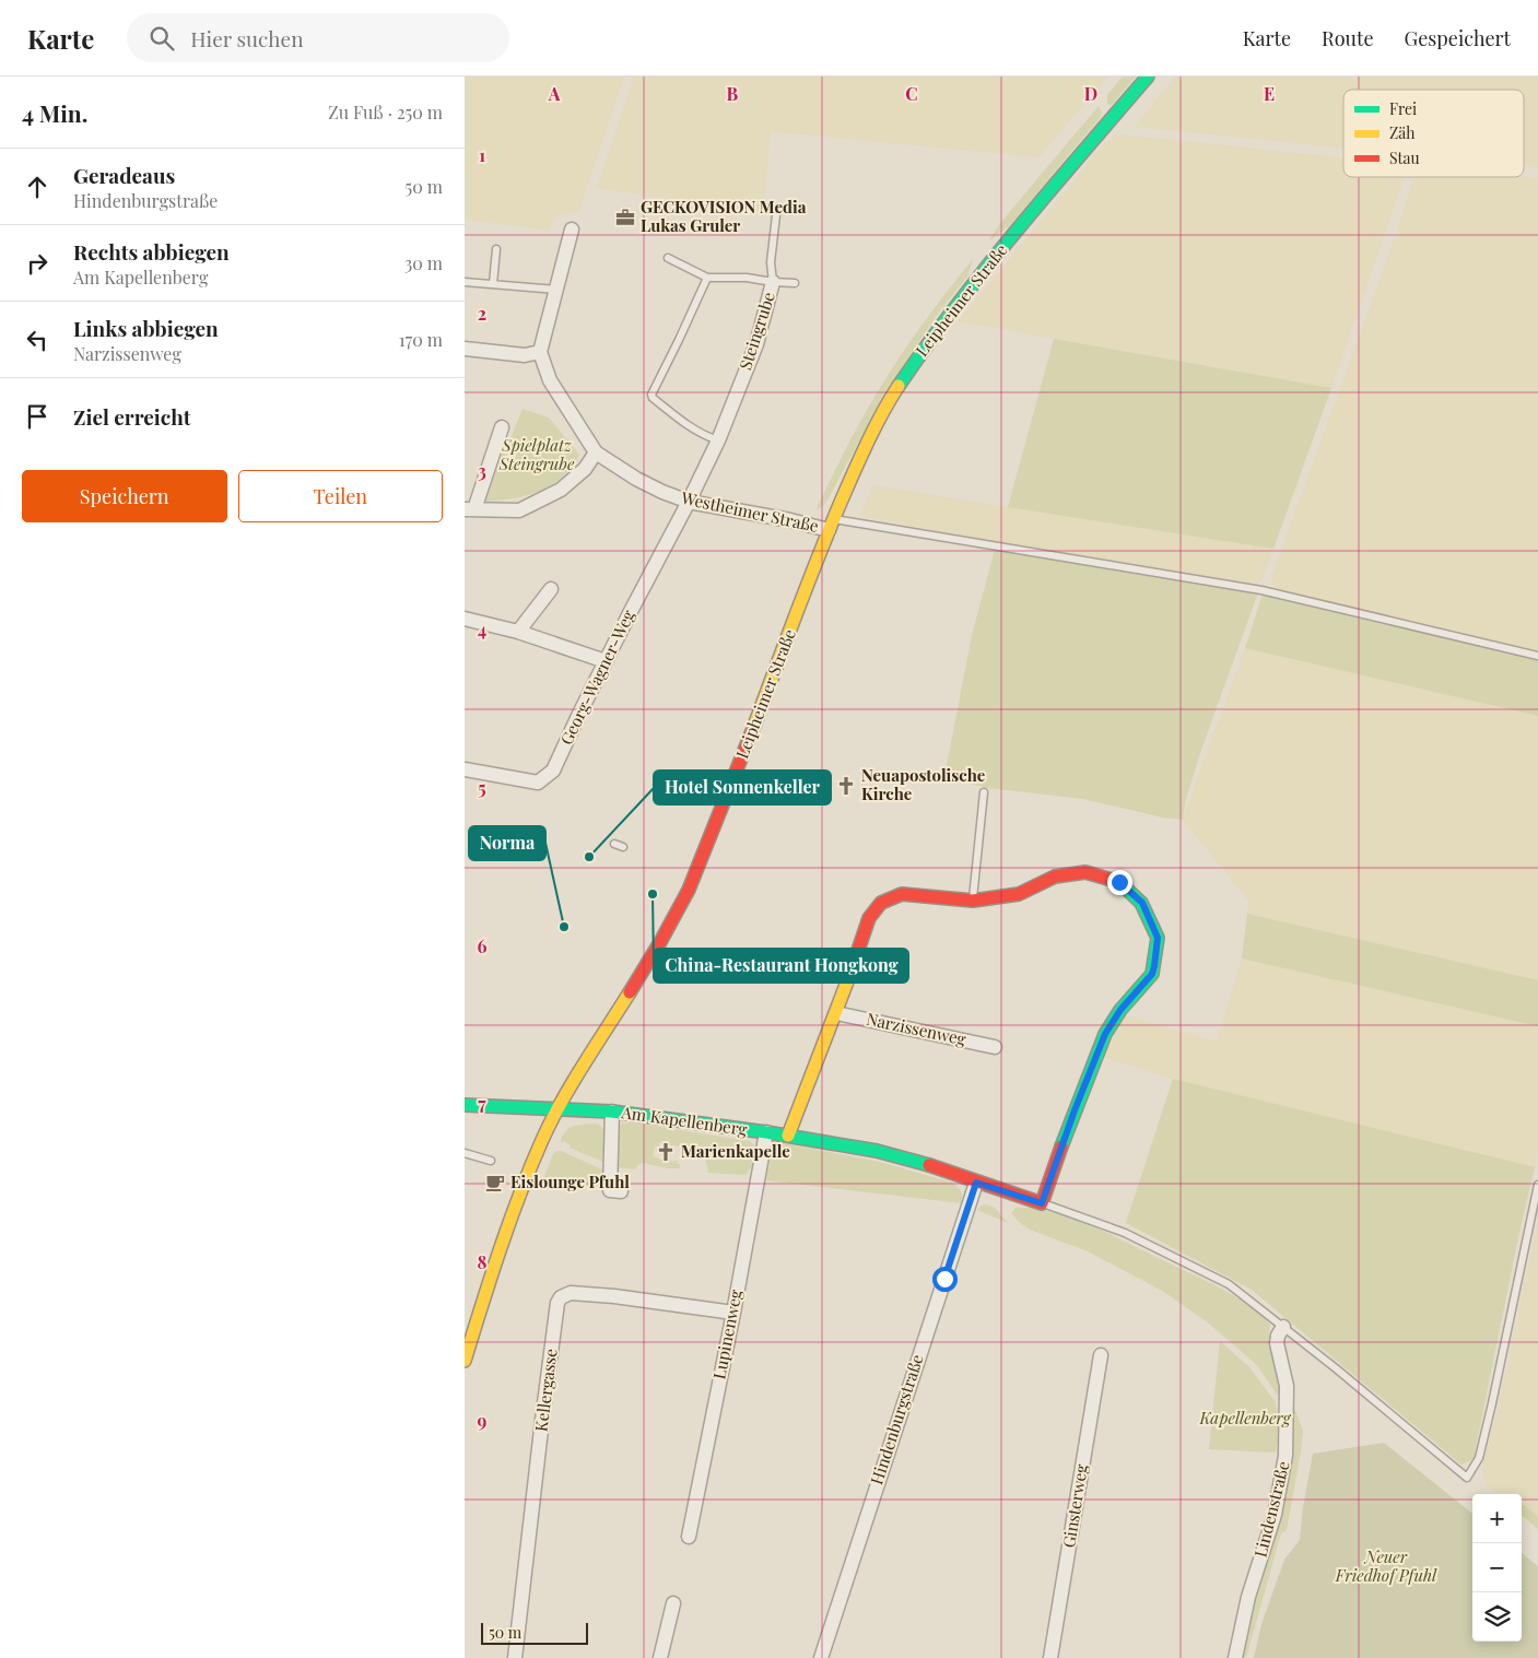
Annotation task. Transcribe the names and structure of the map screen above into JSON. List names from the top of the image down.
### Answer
{
  "streets": {
    "street": [
      "Leipheimer Straße",
      "Steingrube",
      "Westheimer Straße",
      "Georg-Wagner-Weg",
      "Narzissenweg",
      "Am Kapellenberg",
      "Lupinenweg",
      "Kellergasse",
      "Hindenburgstraße",
      "Ginsterweg",
      "Lindenstraße"
    ]
  },
  "crossings": [
    ["Leipheimer Straße", "Westheimer Straße"],
    ["Leipheimer Straße", "Am Kapellenberg"],
    ["Steingrube", "Westheimer Straße"],
    ["Steingrube", "Georg-Wagner-Weg"],
    ["Westheimer Straße", "Georg-Wagner-Weg"],
    ["Am Kapellenberg", "Lupinenweg"],
    ["Am Kapellenberg", "Hindenburgstraße"],
    ["Lupinenweg", "Kellergasse"]
  ],
  "parks": ["Spielplatz Steingrube", "Kapellenberg", "Neuer Friedhof Pfuhl"],
  "places": {
    "office": ["GECKOVISION Media Lukas Gruler"],
    "church": ["Neuapostolische Kirche", "Marienkapelle"],
    "other": ["Hotel Sonnenkeller", "China-Restaurant Hongkong", "Norma"],
    "cafe": ["Eislounge Pfuhl"]
  },
  "legend": ["Frei", "Zäh", "Stau"],
  "scale_bar": "50 m",
  "page": {
    "header": "Karte",
    "search": "Hier suchen",
    "nav": ["Karte", "Route", "Gespeichert"],
    "heading": ["4 Min.", "Zu Fuß · 250 m"],
    "list": [
      ["Geradeaus", "Hindenburgstraße", "50 m"],
      ["Rechts abbiegen", "Am Kapellenberg", "30 m"],
      ["Links abbiegen", "Narzissenweg", "170 m"],
      "Ziel erreicht"
    ],
    "buttons": ["Speichern", "Teilen"],
    "map_buttons": ["+", "−"],
    "scale": "50 m"
  },
  "grid": {
    "columns": [
      "A",
      "B",
      "C",
      "D",
      "E"
    ],
    "rows": [
      "1",
      "2",
      "3",
      "4",
      "5",
      "6",
      "7",
      "8",
      "9"
    ]
  }
}
